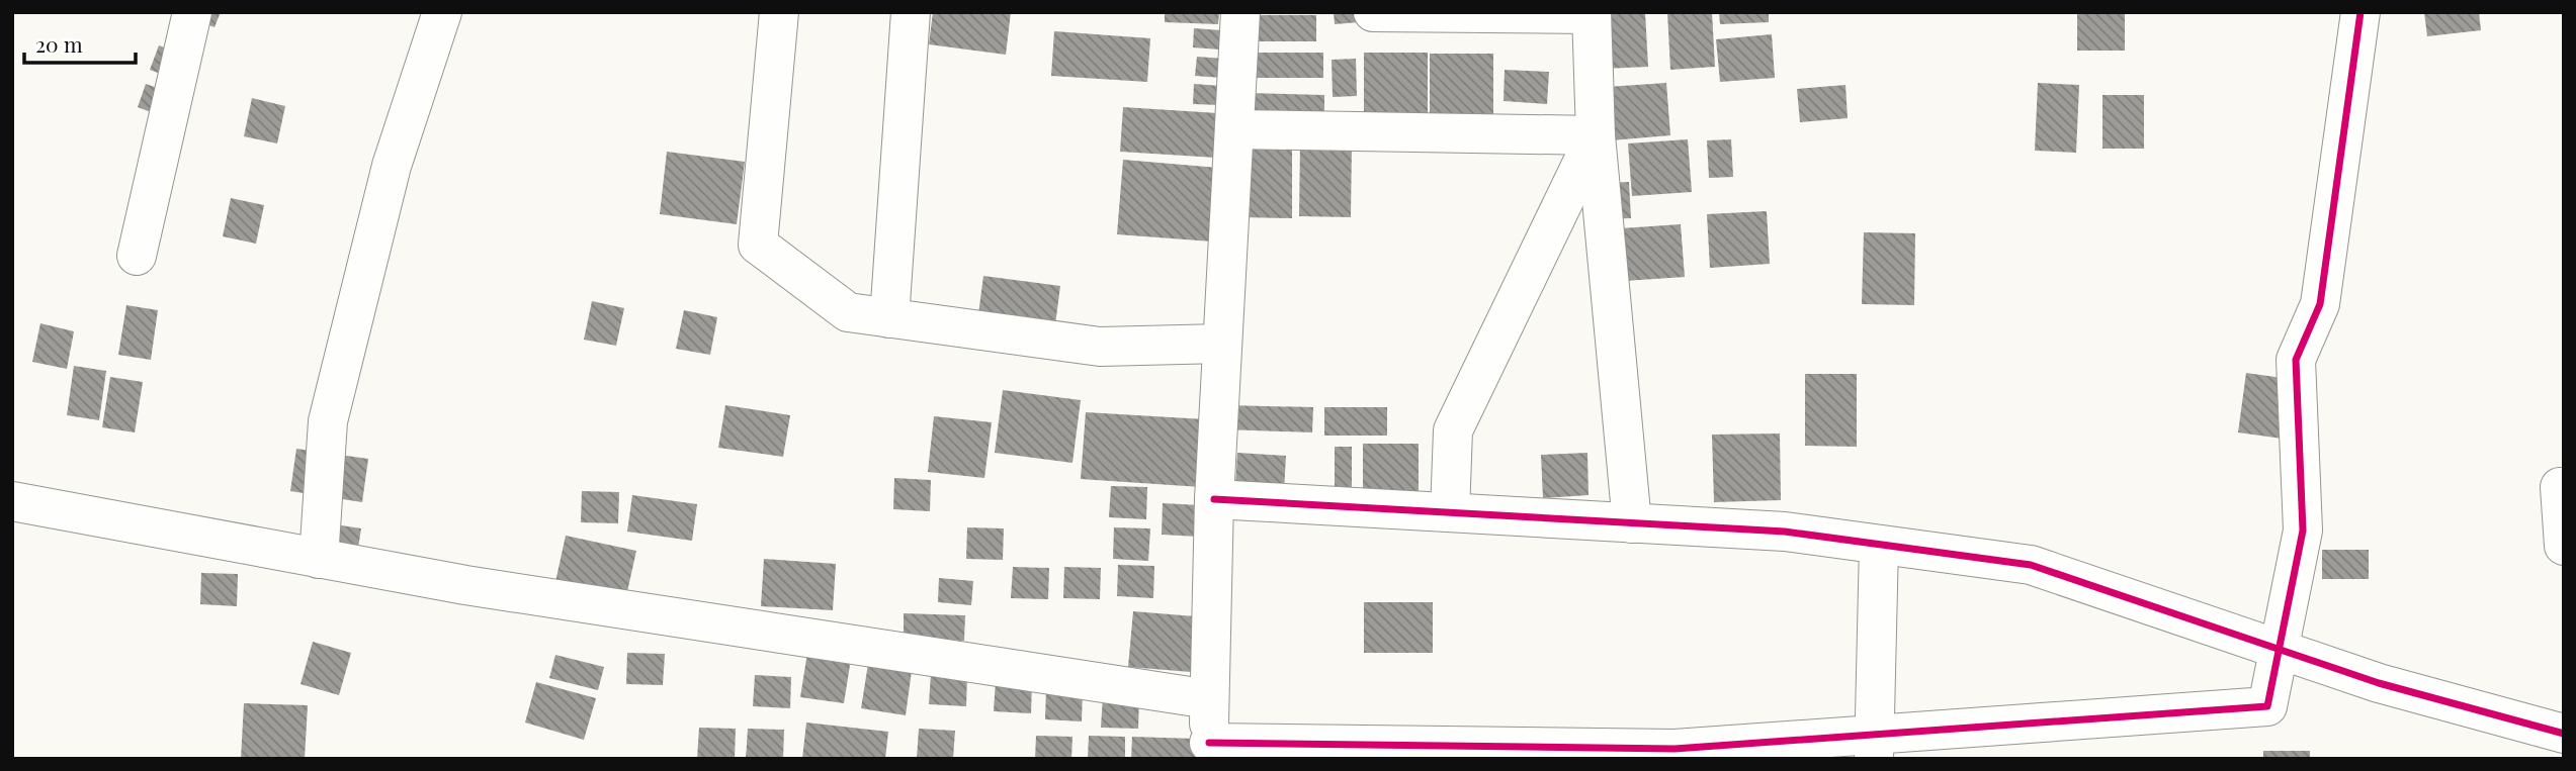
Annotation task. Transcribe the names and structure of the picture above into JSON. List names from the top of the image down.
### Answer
{
  "scale_bar": "20 m"
}
